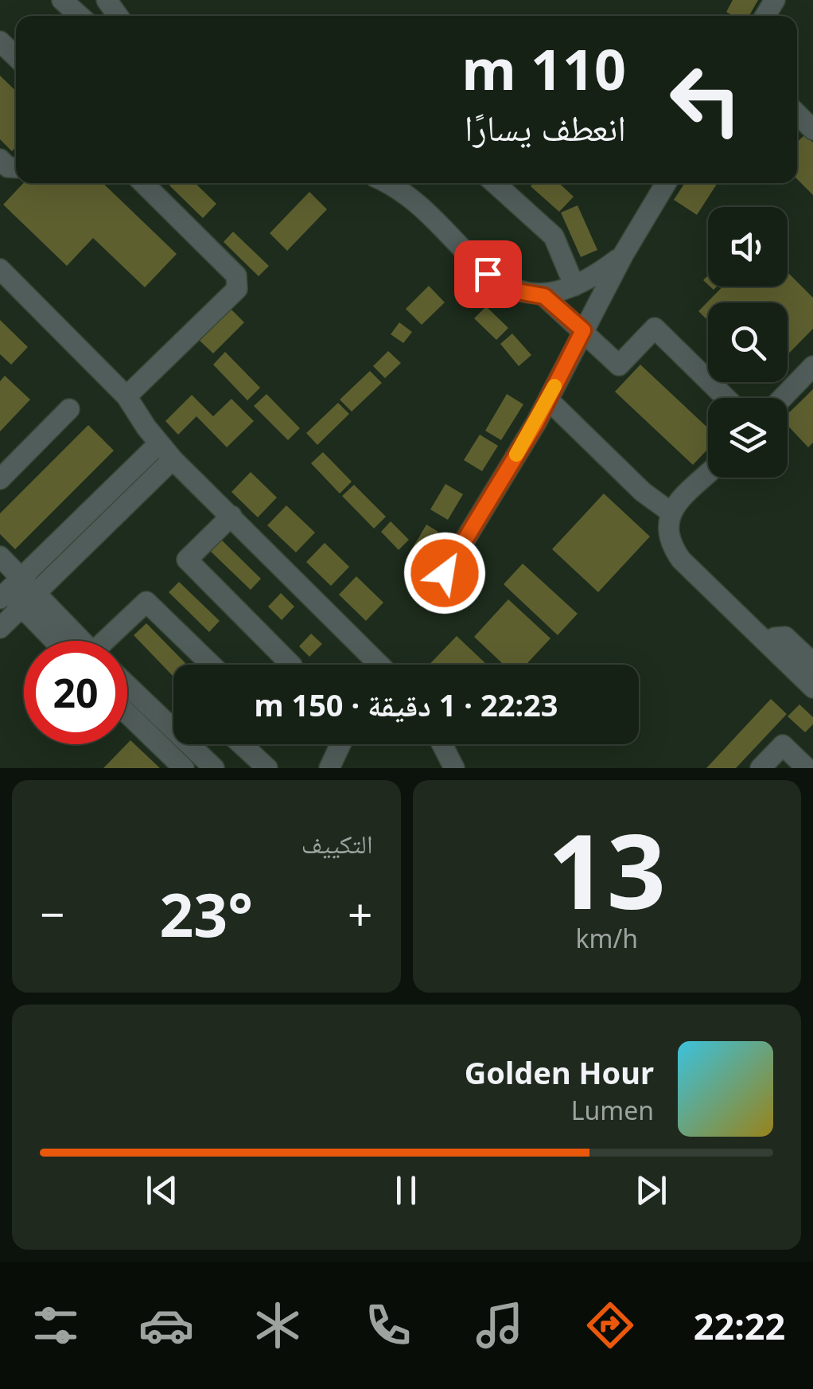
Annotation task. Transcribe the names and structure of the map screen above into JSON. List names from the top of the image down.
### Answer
{
  "page": {
    "turn": ["110 m", "انعطف يسارًا"],
    "limit": "20",
    "trip": "22:23 · 1 دقيقة · 150 m",
    "tile": [
      ["13", "km/h"],
      "التكييف"
    ],
    "heat": ["−", "23°", "+"],
    "song": ["Golden Hour", "Lumen"],
    "tabs": "22:22"
  }
}
